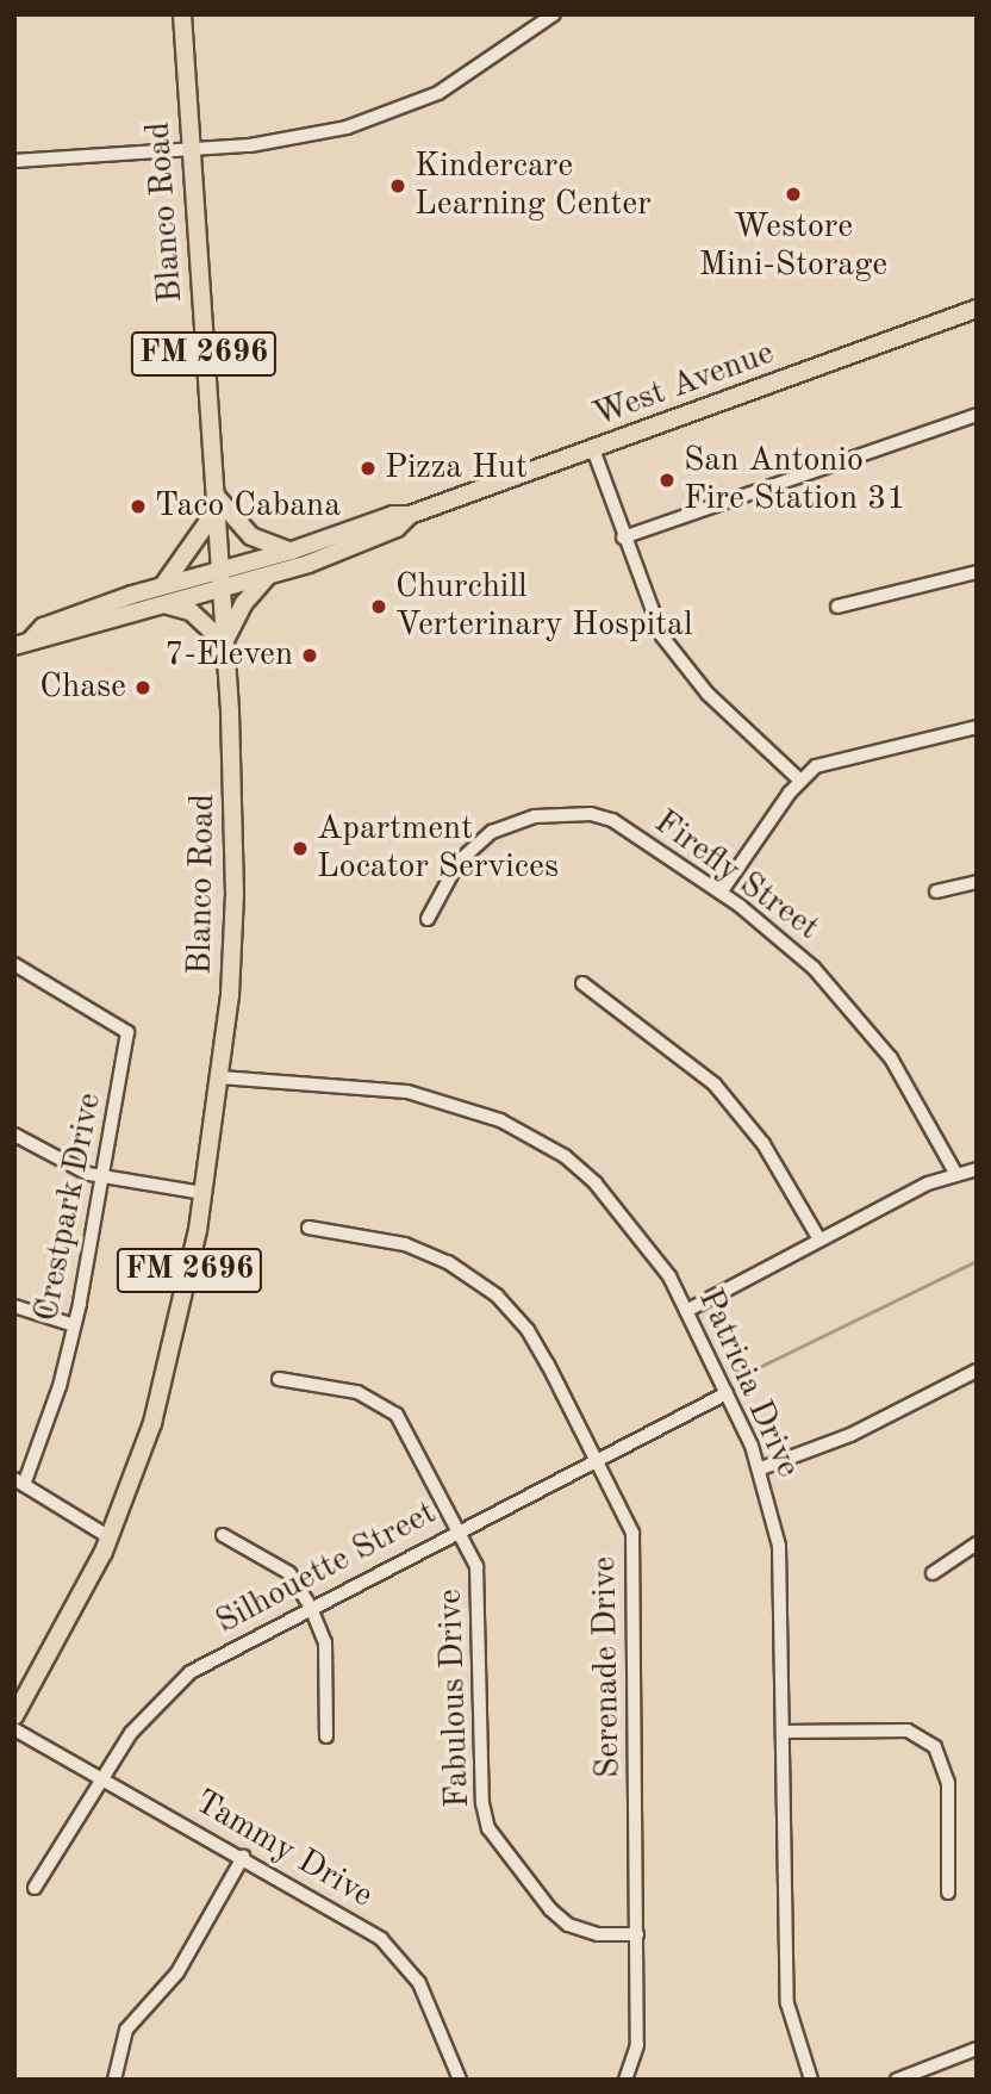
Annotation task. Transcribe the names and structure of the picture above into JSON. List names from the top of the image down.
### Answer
{
  "streets": {
    "main road": ["Blanco Road", "FM 2696", "West Avenue"],
    "street": [
      "Firefly Street",
      "Crestpark Drive",
      "Patricia Drive",
      "Silhouette Street",
      "Serenade Drive",
      "Fabulous Drive",
      "Tammy Drive"
    ]
  },
  "crossings": [
    ["Blanco Road", "West Avenue"],
    ["Blanco Road", "Patricia Drive"],
    ["Patricia Drive", "Silhouette Street"],
    ["Silhouette Street", "Serenade Drive"],
    ["Silhouette Street", "Fabulous Drive"],
    ["Silhouette Street", "Tammy Drive"],
    ["Serenade Drive", "Fabulous Drive"]
  ],
  "places": [
    "Kindercare Learning Center",
    "Westore Mini-Storage",
    "Pizza Hut",
    "San Antonio Fire Station 31",
    "Taco Cabana",
    "Churchill Verterinary Hospital",
    "7-Eleven",
    "Chase",
    "Apartment Locator Services"
  ]
}
